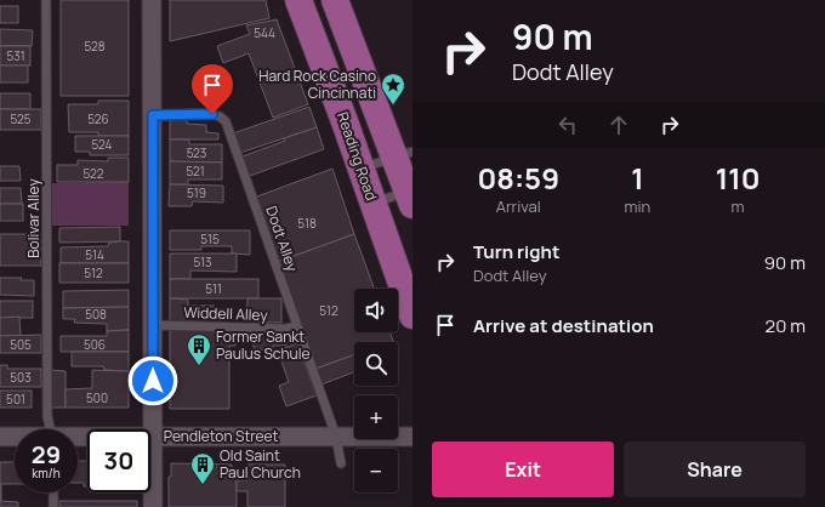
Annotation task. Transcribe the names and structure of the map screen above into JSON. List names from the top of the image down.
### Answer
{
  "streets": {
    "main road": ["Reading Road"],
    "street": ["Pendleton Street"],
    "lane": ["Bolivar Alley", "Dodt Alley", "Widdell Alley"]
  },
  "crossings": [
    ["Dodt Alley", "Widdell Alley"],
    ["Dodt Alley", "Pendleton Street"]
  ],
  "places": {
    "place": ["Hard Rock Casino Cincinnati"],
    "building": ["Former Sankt Paulus Schule", "Old Saint Paul Church"]
  },
  "house_numbers": [
    "544",
    "528",
    "531",
    "525",
    "526",
    "524",
    "523",
    "521",
    "522",
    "519",
    "518",
    "515",
    "514",
    "513",
    "512",
    "511",
    "512",
    "508",
    "505",
    "506",
    "503",
    "500",
    "501"
  ],
  "page": {
    "turn": ["90 m", "Dodt Alley"],
    "eta": [
      "08:59",
      "Arrival",
      "1",
      "min",
      "110",
      "m"
    ],
    "list": [
      {
        "name": "Turn right",
        "note": "Dodt Alley",
        "value": "90 m"
      },
      {
        "name": "Arrive at destination",
        "value": "20 m"
      }
    ],
    "map_buttons": ["+", "−"],
    "speed": "29 km/h",
    "limit": "30",
    "buttons": ["Exit", "Share"]
  }
}
